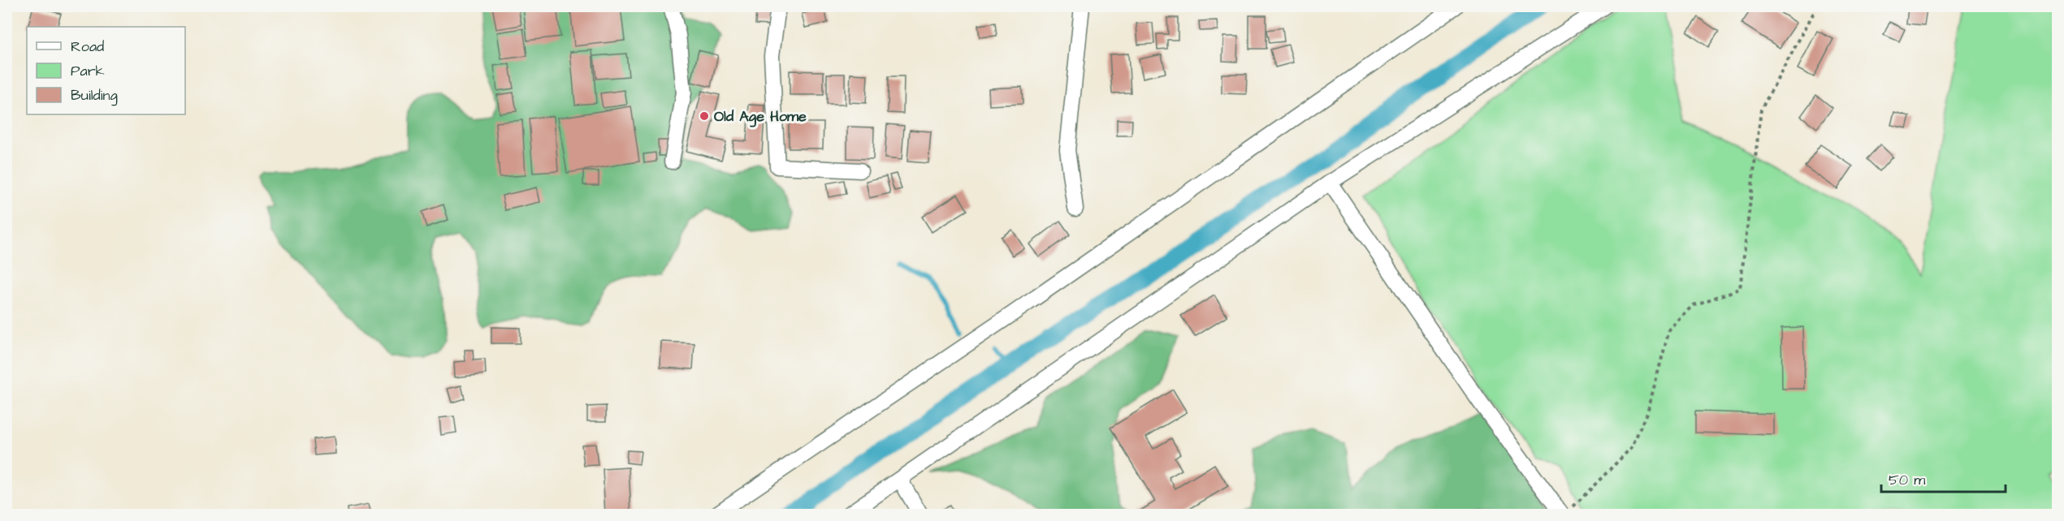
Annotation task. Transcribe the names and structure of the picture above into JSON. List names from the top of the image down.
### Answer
{
  "places": ["Old Age Home"],
  "legend": ["Road", "Park", "Building"],
  "scale_bar": "50 m"
}
